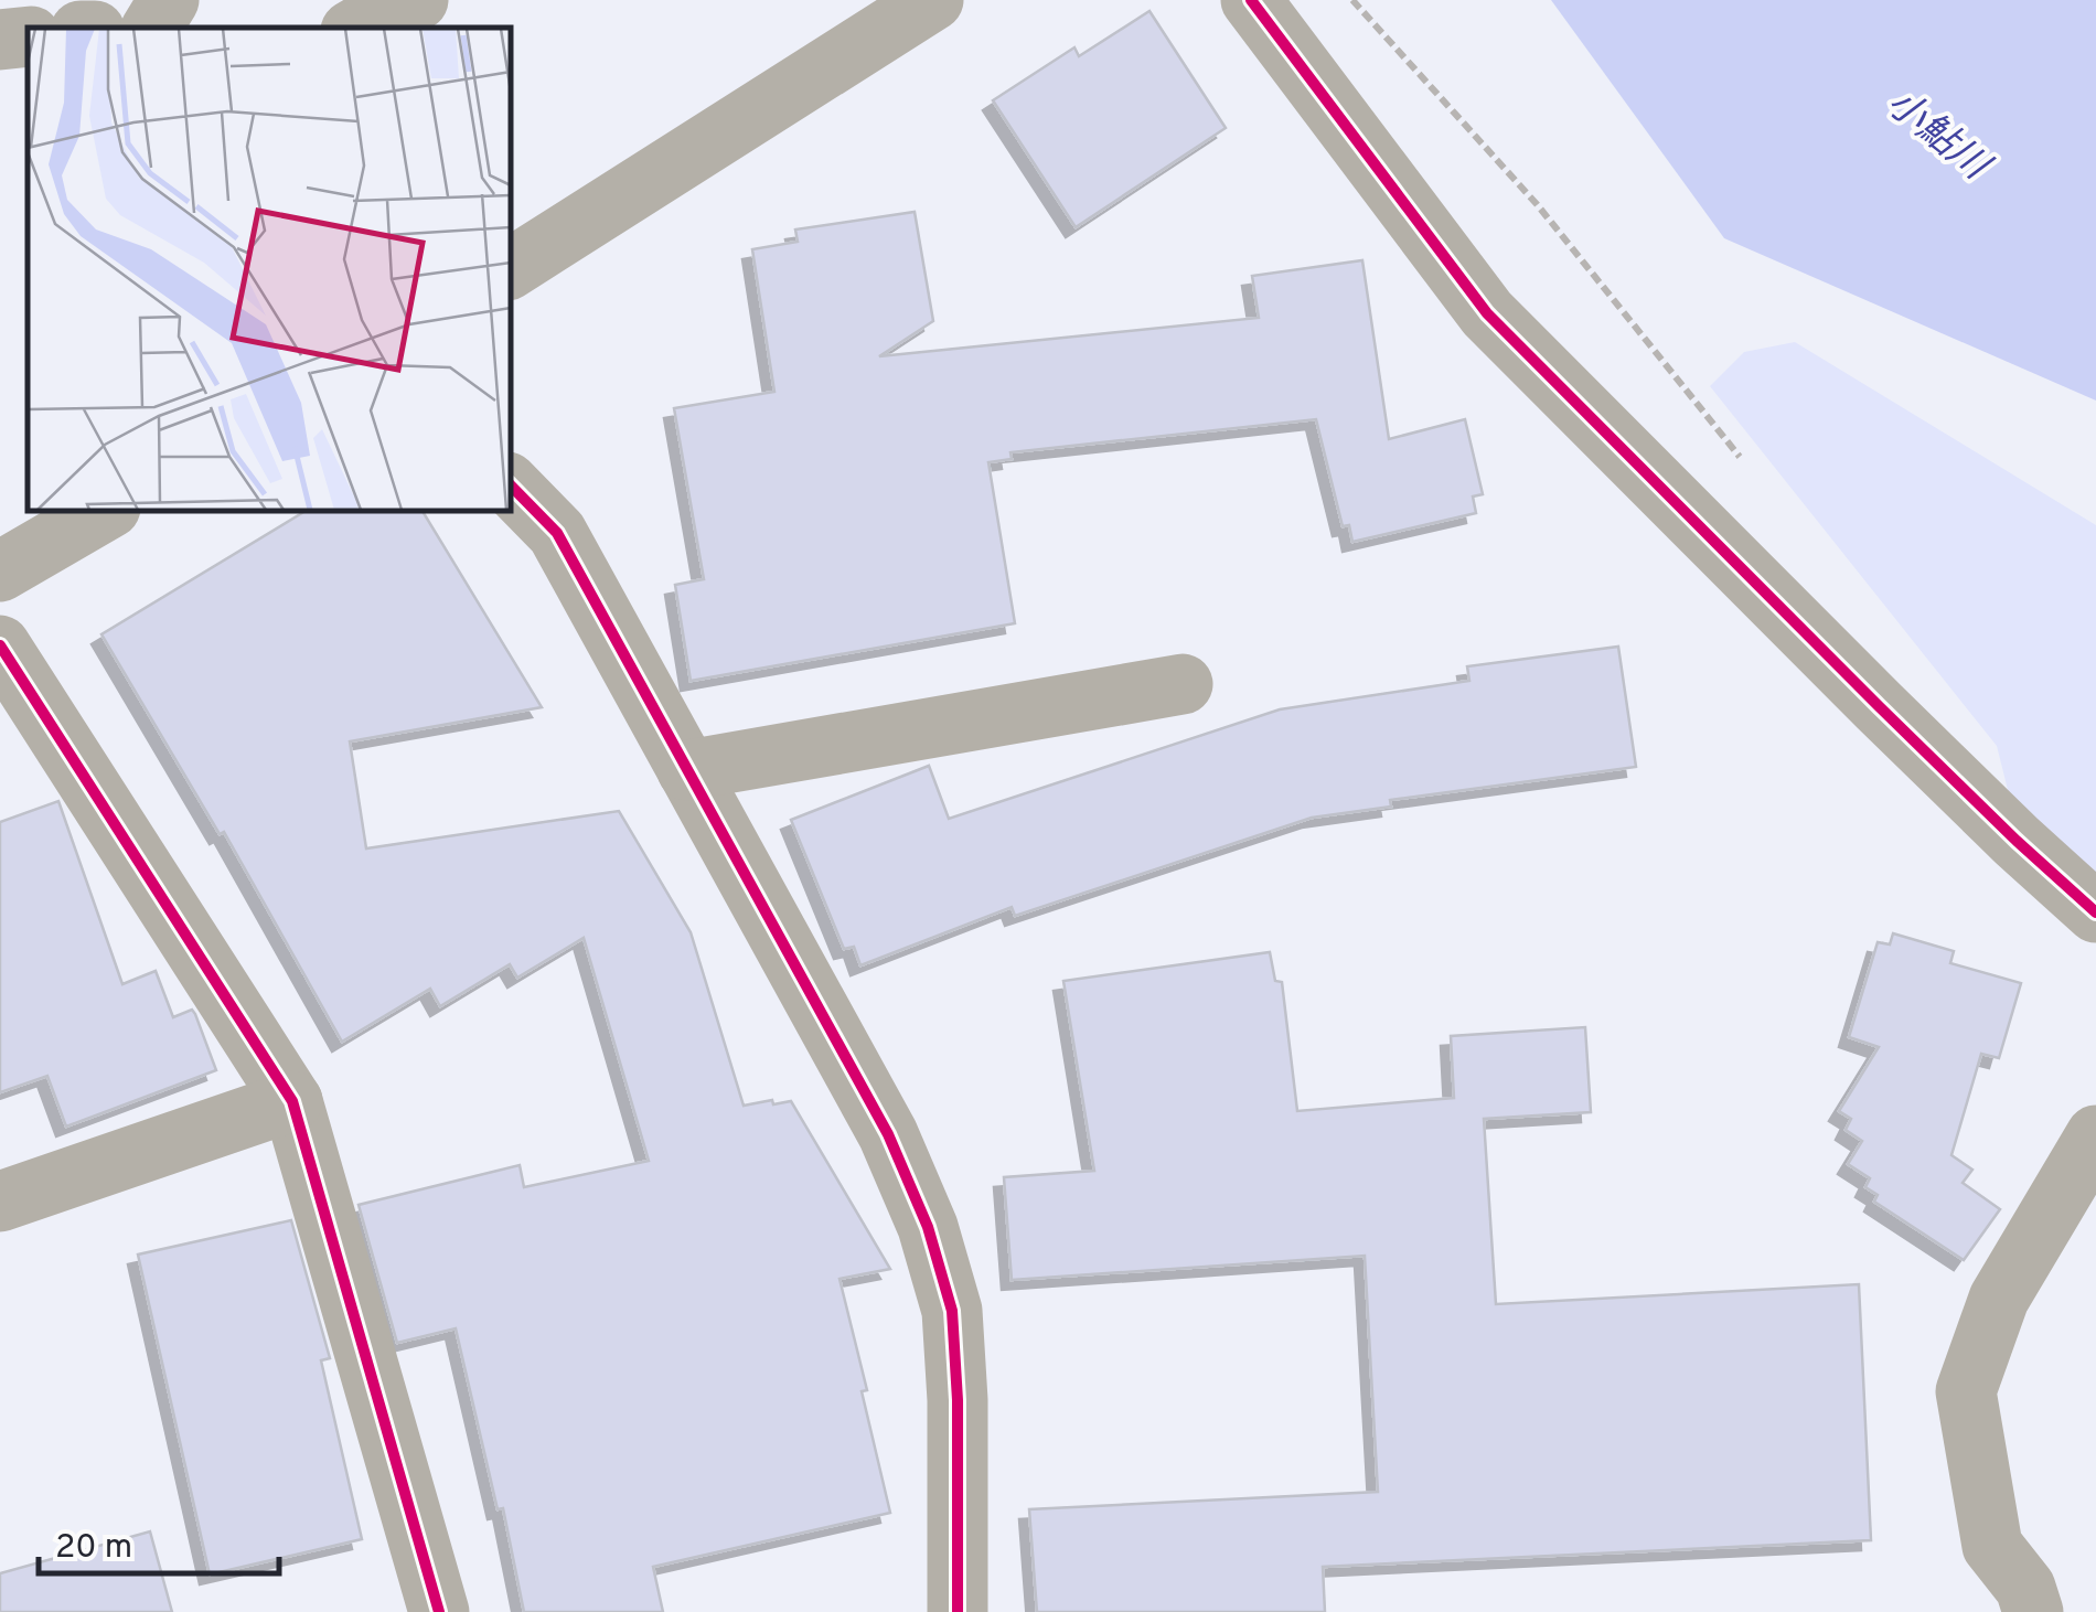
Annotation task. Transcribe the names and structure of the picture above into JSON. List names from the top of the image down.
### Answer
{
  "water": ["小鮎川"],
  "scale_bar": "20 m"
}
